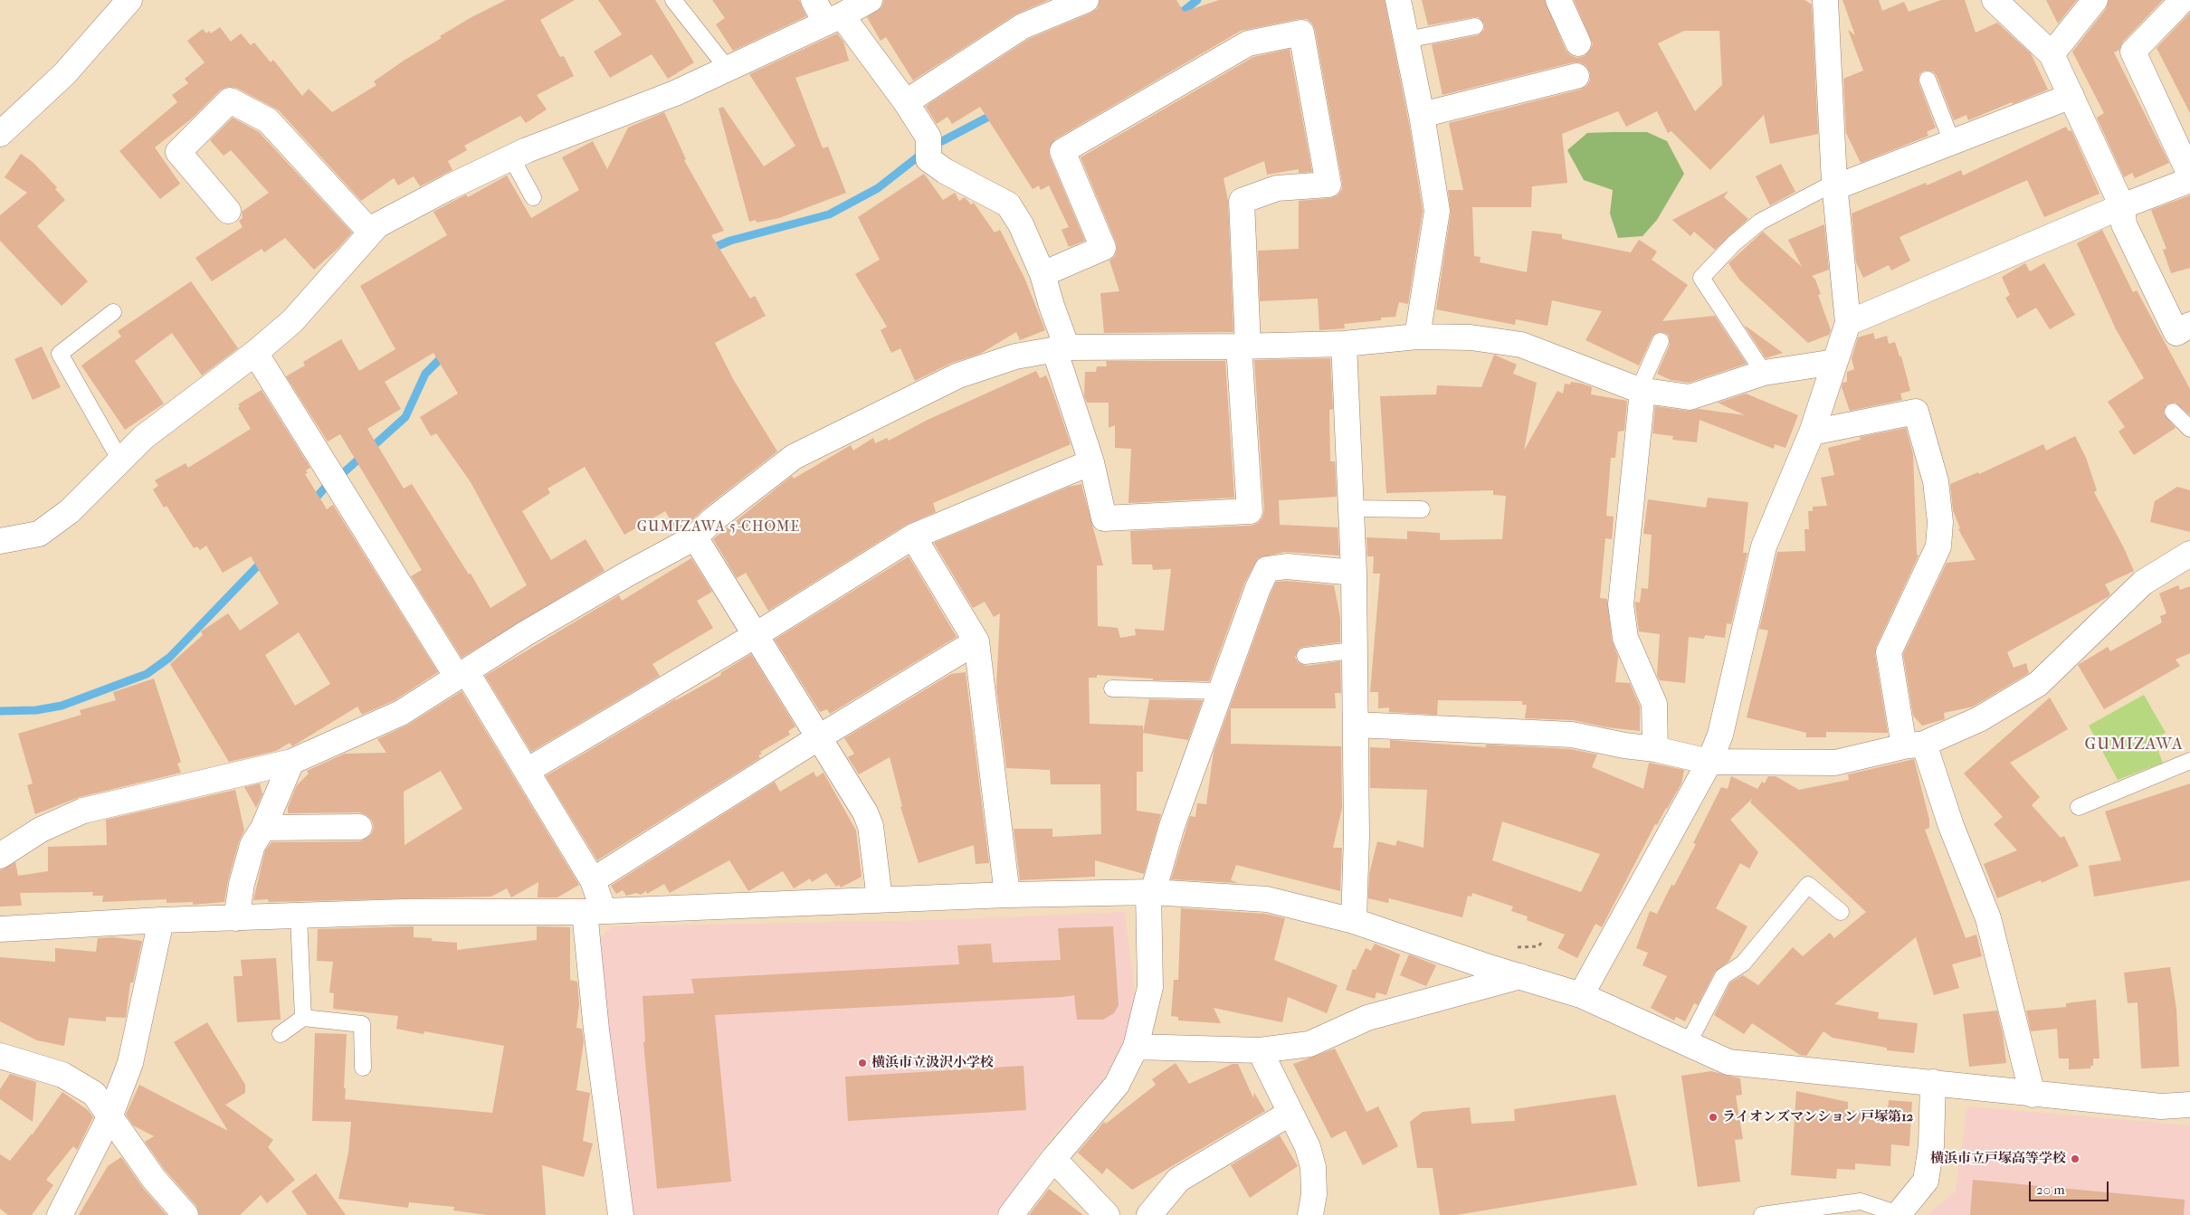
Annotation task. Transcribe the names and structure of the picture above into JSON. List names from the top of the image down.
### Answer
{
  "districts": ["GUMIZAWA 5-CHOME", "GUMIZAWA"],
  "places": ["横浜市立汲沢小学校", "ライオンズマンション 戸塚第12", "横浜市立戸塚高等学校"],
  "scale_bar": "20 m"
}
